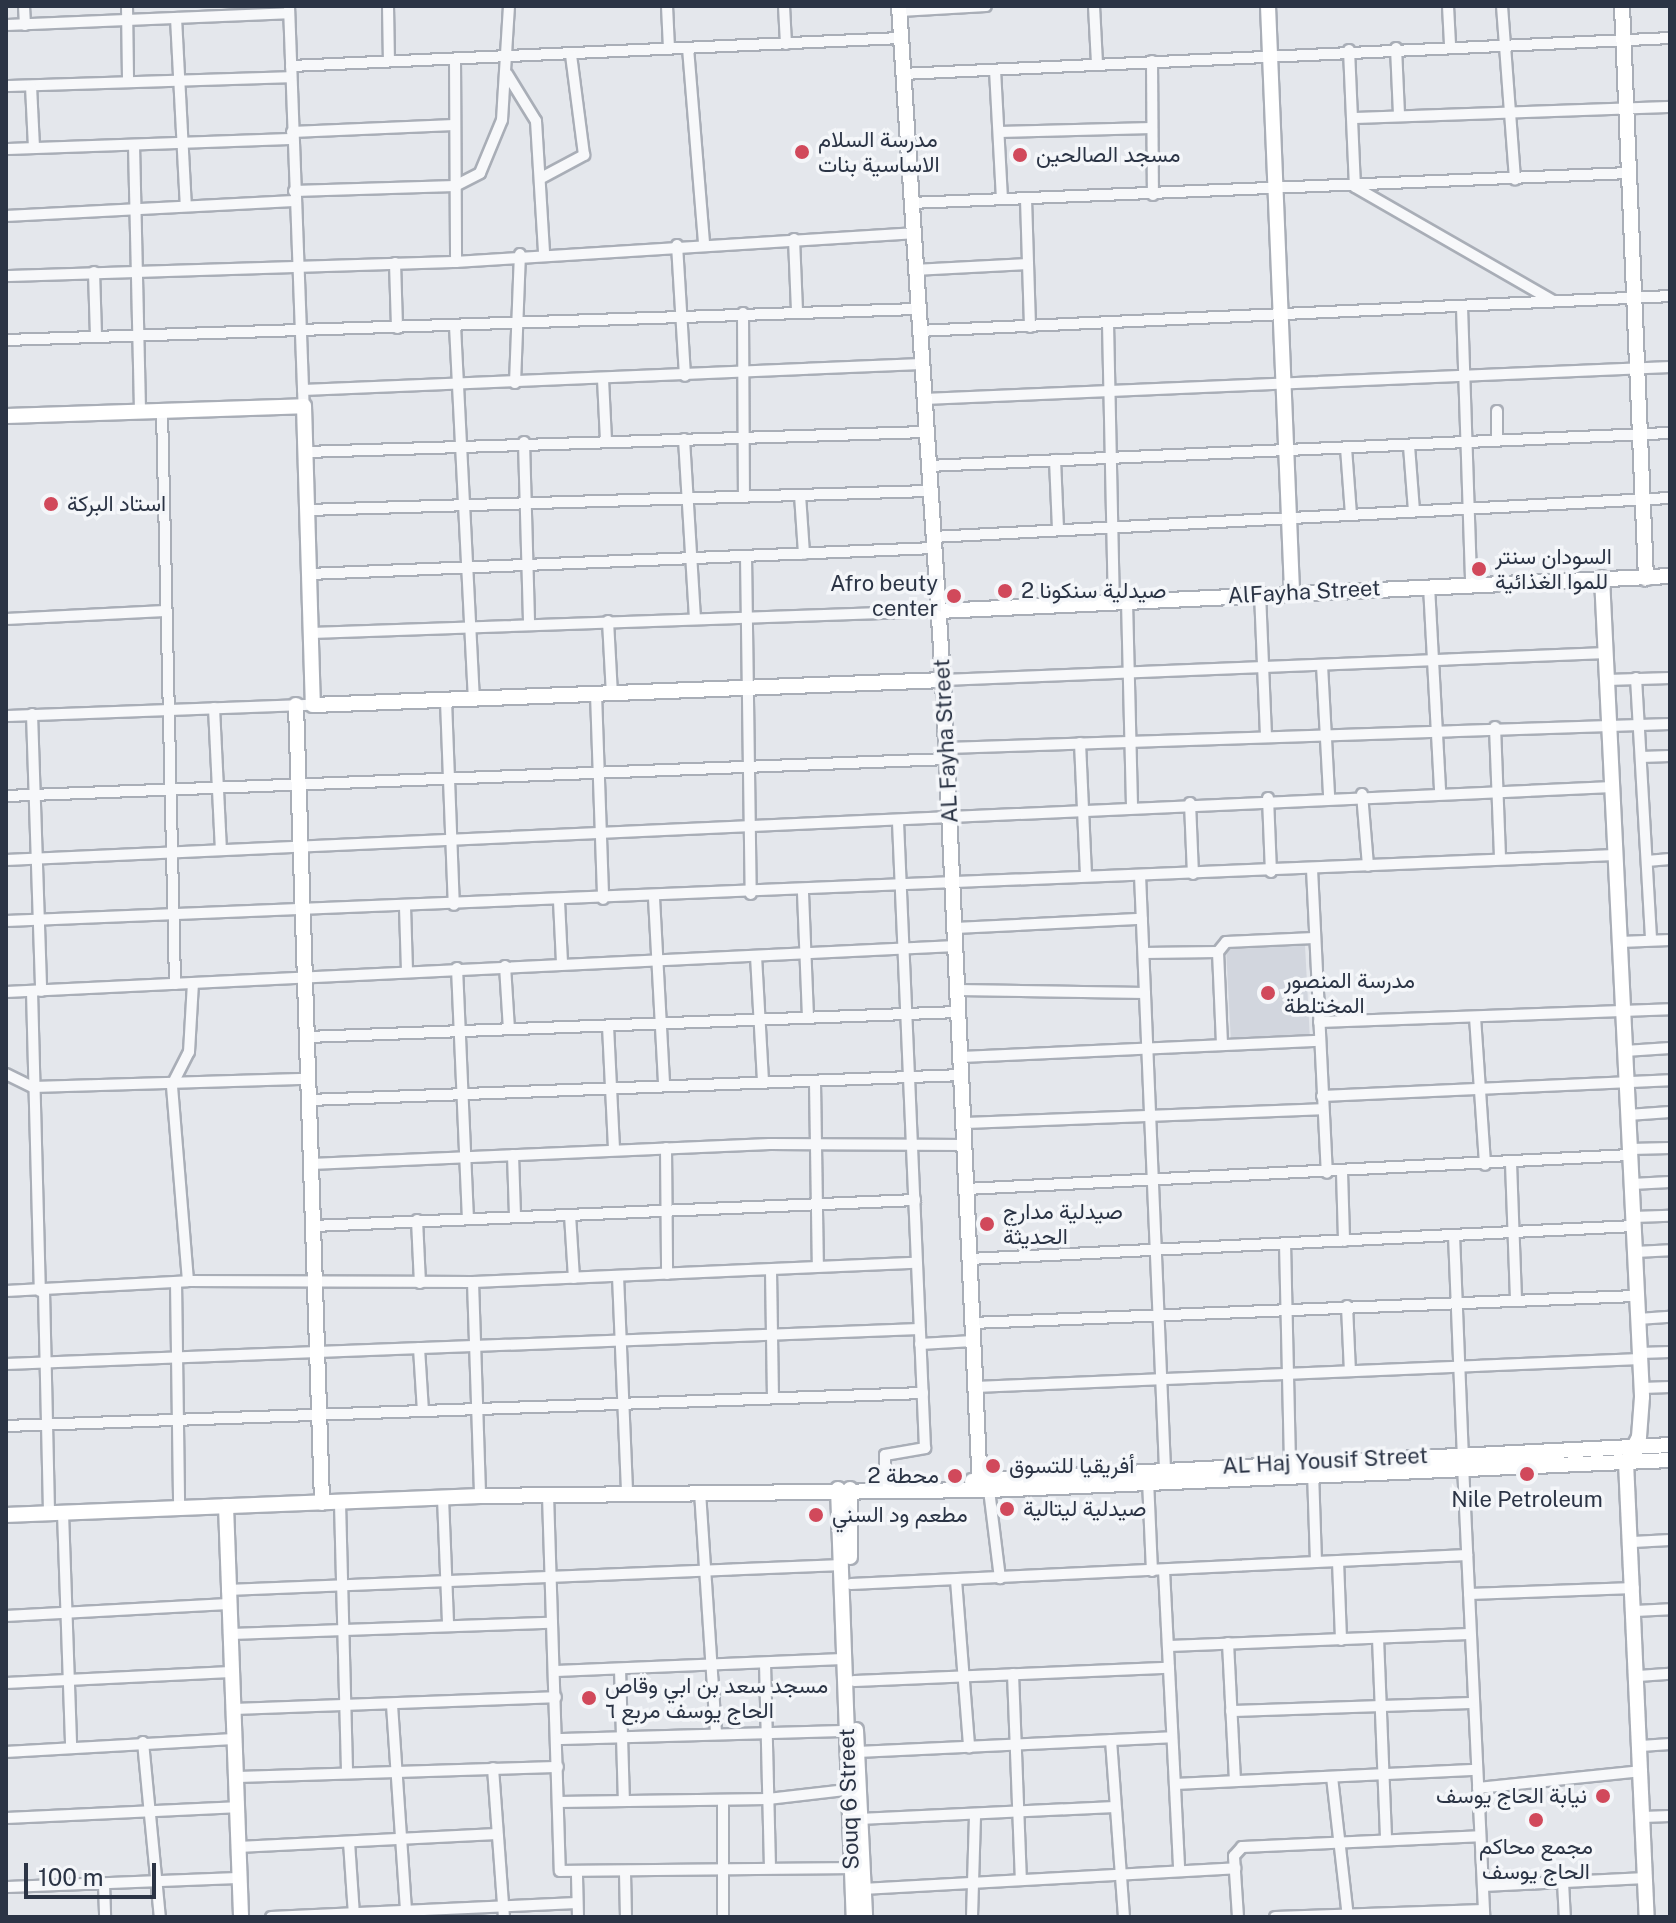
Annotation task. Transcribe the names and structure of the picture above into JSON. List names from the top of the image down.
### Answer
{
  "streets": {
    "street": [
      "AlFayha Street",
      "AL Fayha Street",
      "AL Haj Yousif Street",
      "Souq 6 Street"
    ]
  },
  "crossings": [
    ["AlFayha Street", "AL Fayha Street"],
    ["AL Fayha Street", "AL Haj Yousif Street"]
  ],
  "places": [
    "مدرسة السلام الاساسية بنات",
    "مسجد الصالحين",
    "استاد البركة",
    "السودان سنتر للموا الغذائية",
    "صيدلية سنكونا 2",
    "Afro beuty center",
    "مدرسة المنصور المختلطة",
    "صيدلية مدارج الحديثة",
    "أفريقيا للتسوق",
    "Nile Petroleum",
    "محطة 2",
    "صيدلية ليتالية",
    "مطعم ود السني",
    "مسجد سعد بن ابي وقاص الحاج يوسف مربع ٦",
    "نيابة الحاج يوسف",
    "مجمع محاكم الحاج يوسف"
  ],
  "scale_bar": "100 m"
}
